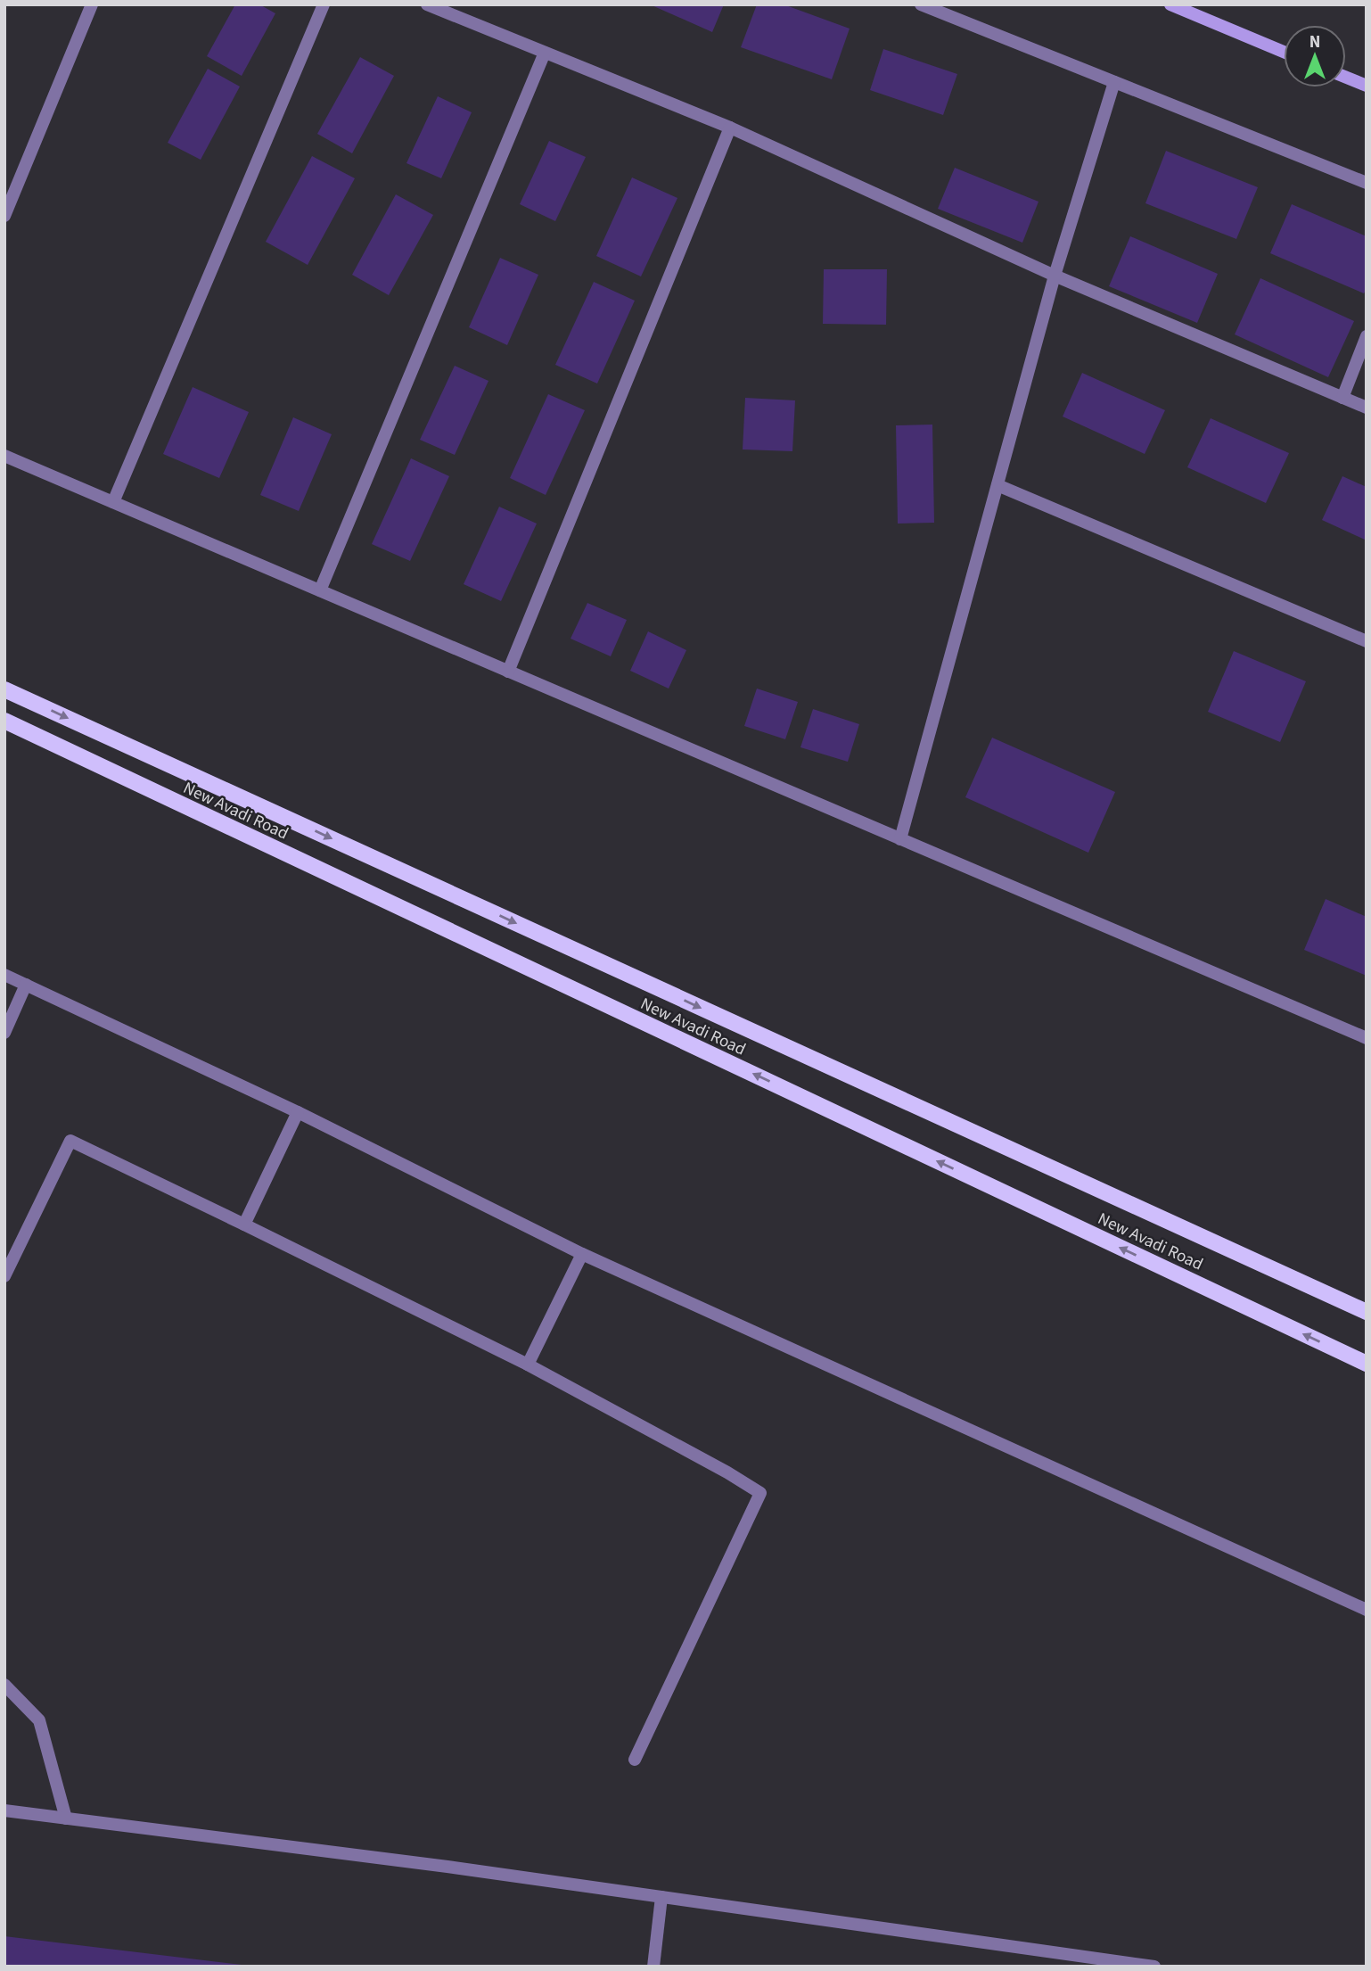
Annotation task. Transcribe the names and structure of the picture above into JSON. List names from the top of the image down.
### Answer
{
  "streets": {
    "main road": ["New Avadi Road"]
  },
  "north": "top"
}
